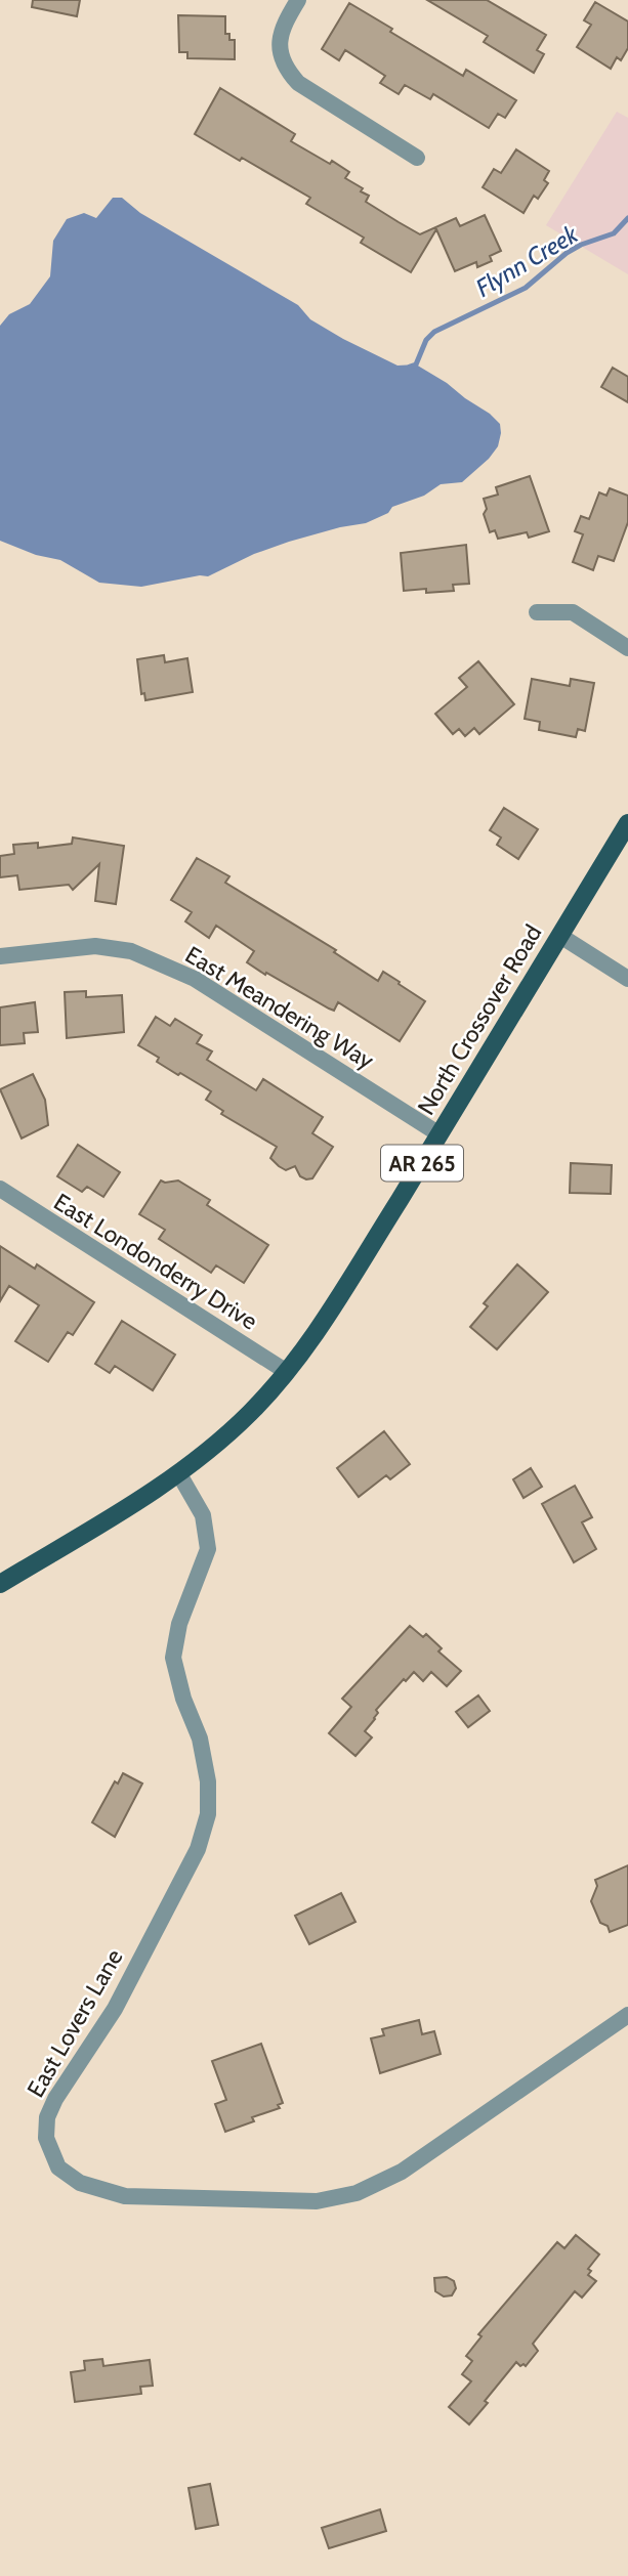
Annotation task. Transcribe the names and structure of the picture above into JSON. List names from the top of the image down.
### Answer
{
  "streets": {
    "main road": ["North Crossover Road", "AR 265"],
    "street": ["East Meandering Way", "East Londonderry Drive", "East Lovers Lane"]
  },
  "crossings": [
    ["East Meandering Way", "North Crossover Road"],
    ["North Crossover Road", "East Londonderry Drive"],
    ["North Crossover Road", "East Lovers Lane"]
  ],
  "water": ["Flynn Creek"]
}
